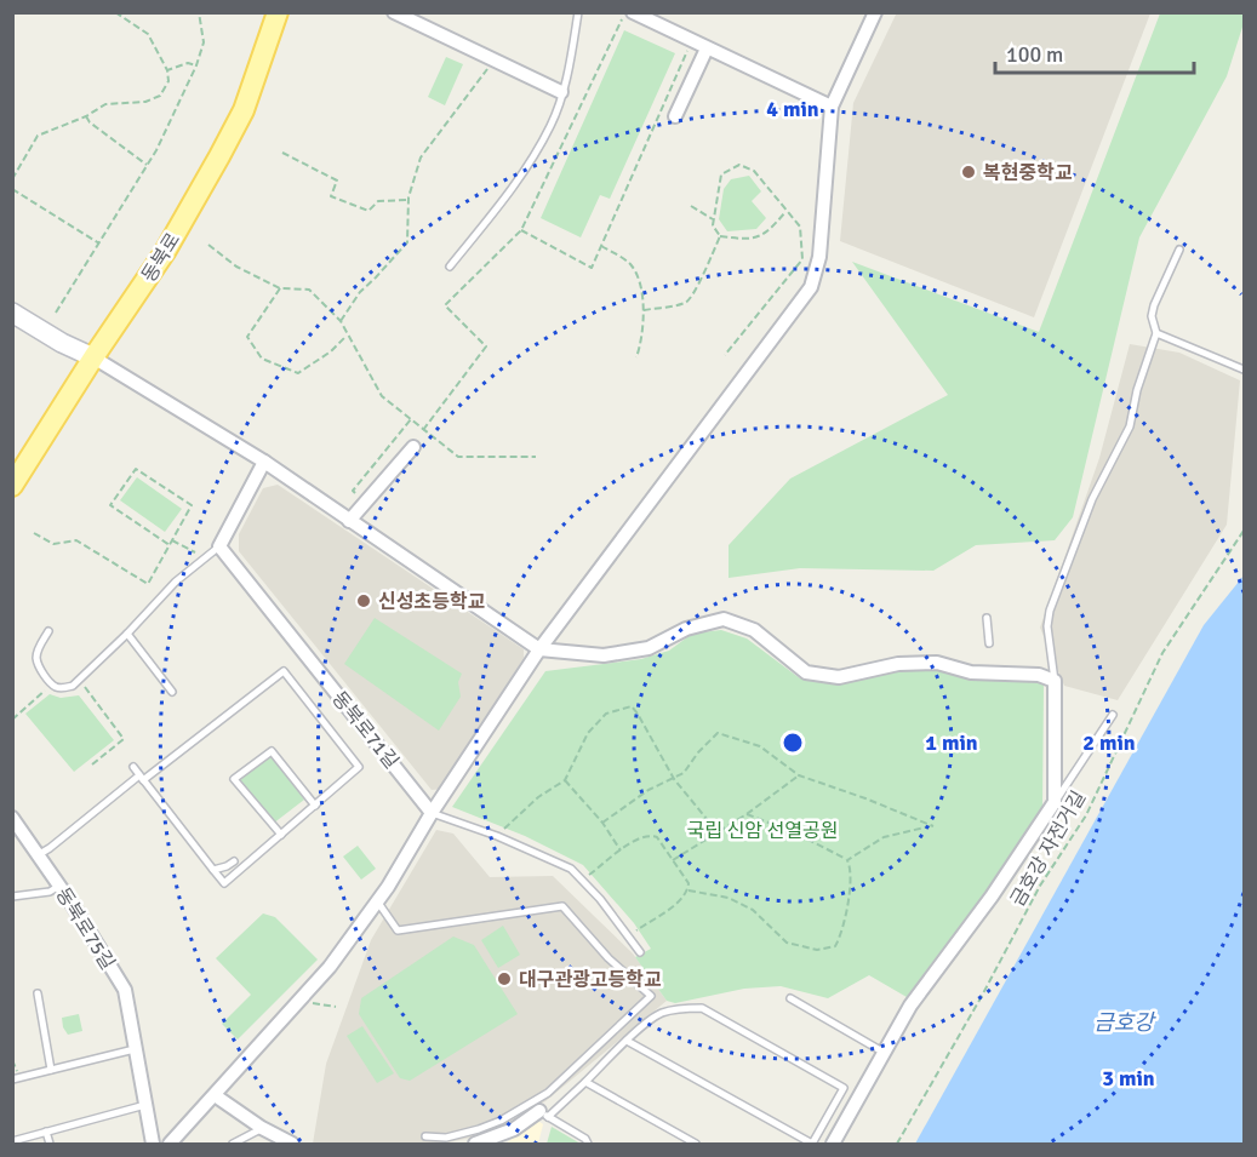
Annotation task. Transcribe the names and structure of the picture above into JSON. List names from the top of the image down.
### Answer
{
  "streets": {
    "main road": ["동북로"],
    "street": ["동북로71길", "동북로75길"],
    "path": ["금호강 자전거길"]
  },
  "water": ["금호강"],
  "parks": ["국립 신암 선열공원"],
  "places": ["복현중학교", "신성초등학교", "대구관광고등학교"],
  "scale_bar": "100 m",
  "rings": [
    "4 min",
    "1 min",
    "2 min",
    "3 min"
  ]
}
